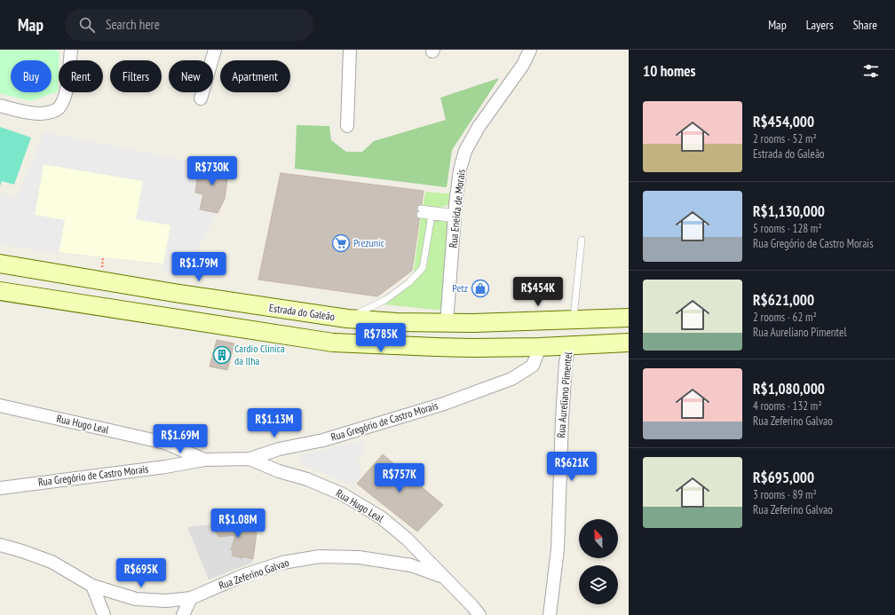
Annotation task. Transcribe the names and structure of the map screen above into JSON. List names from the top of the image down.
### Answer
{
  "streets": {
    "main road": ["Estrada do Galeão"],
    "street": [
      "Rua Eneida de Morais",
      "Rua Aureliano Pimentel",
      "Rua Gregório de Castro Morais",
      "Rua Hugo Leal",
      "Rua Zeferino Galvao"
    ]
  },
  "crossings": [
    ["Rua Eneida de Morais", "Estrada do Galeão"],
    ["Rua Gregório de Castro Morais", "Rua Hugo Leal"],
    ["Rua Hugo Leal", "Rua Zeferino Galvao"]
  ],
  "places": {
    "supermarket": ["Prezunic"],
    "shop": ["Petz"],
    "building": ["Cardio Clínica da Ilha"]
  },
  "north": "top",
  "page": {
    "header": "Map",
    "search": "Search here",
    "nav": ["Map", "Layers", "Share"],
    "heading": "10 homes",
    "chip": [
      "Buy",
      "Rent",
      "Filters",
      "New",
      "Apartment"
    ],
    "list": [
      {
        "name": "R$454,000",
        "note": "2 rooms · 52 m² · Estrada do Galeão"
      },
      {
        "name": "R$1,130,000",
        "note": "5 rooms · 128 m² · Rua Gregório de Castro Morais"
      },
      {
        "name": "R$621,000",
        "note": "2 rooms · 62 m² · Rua Aureliano Pimentel"
      },
      {
        "name": "R$1,080,000",
        "note": "4 rooms · 132 m² · Rua Zeferino Galvao"
      },
      {
        "name": "R$695,000",
        "note": "3 rooms · 89 m² · Rua Zeferino Galvao"
      }
    ],
    "price": [
      "R$730K",
      "R$1.79M",
      "R$454K",
      "R$785K",
      "R$1.13M",
      "R$1.69M",
      "R$621K",
      "R$757K",
      "R$1.08M",
      "R$695K"
    ]
  }
}
